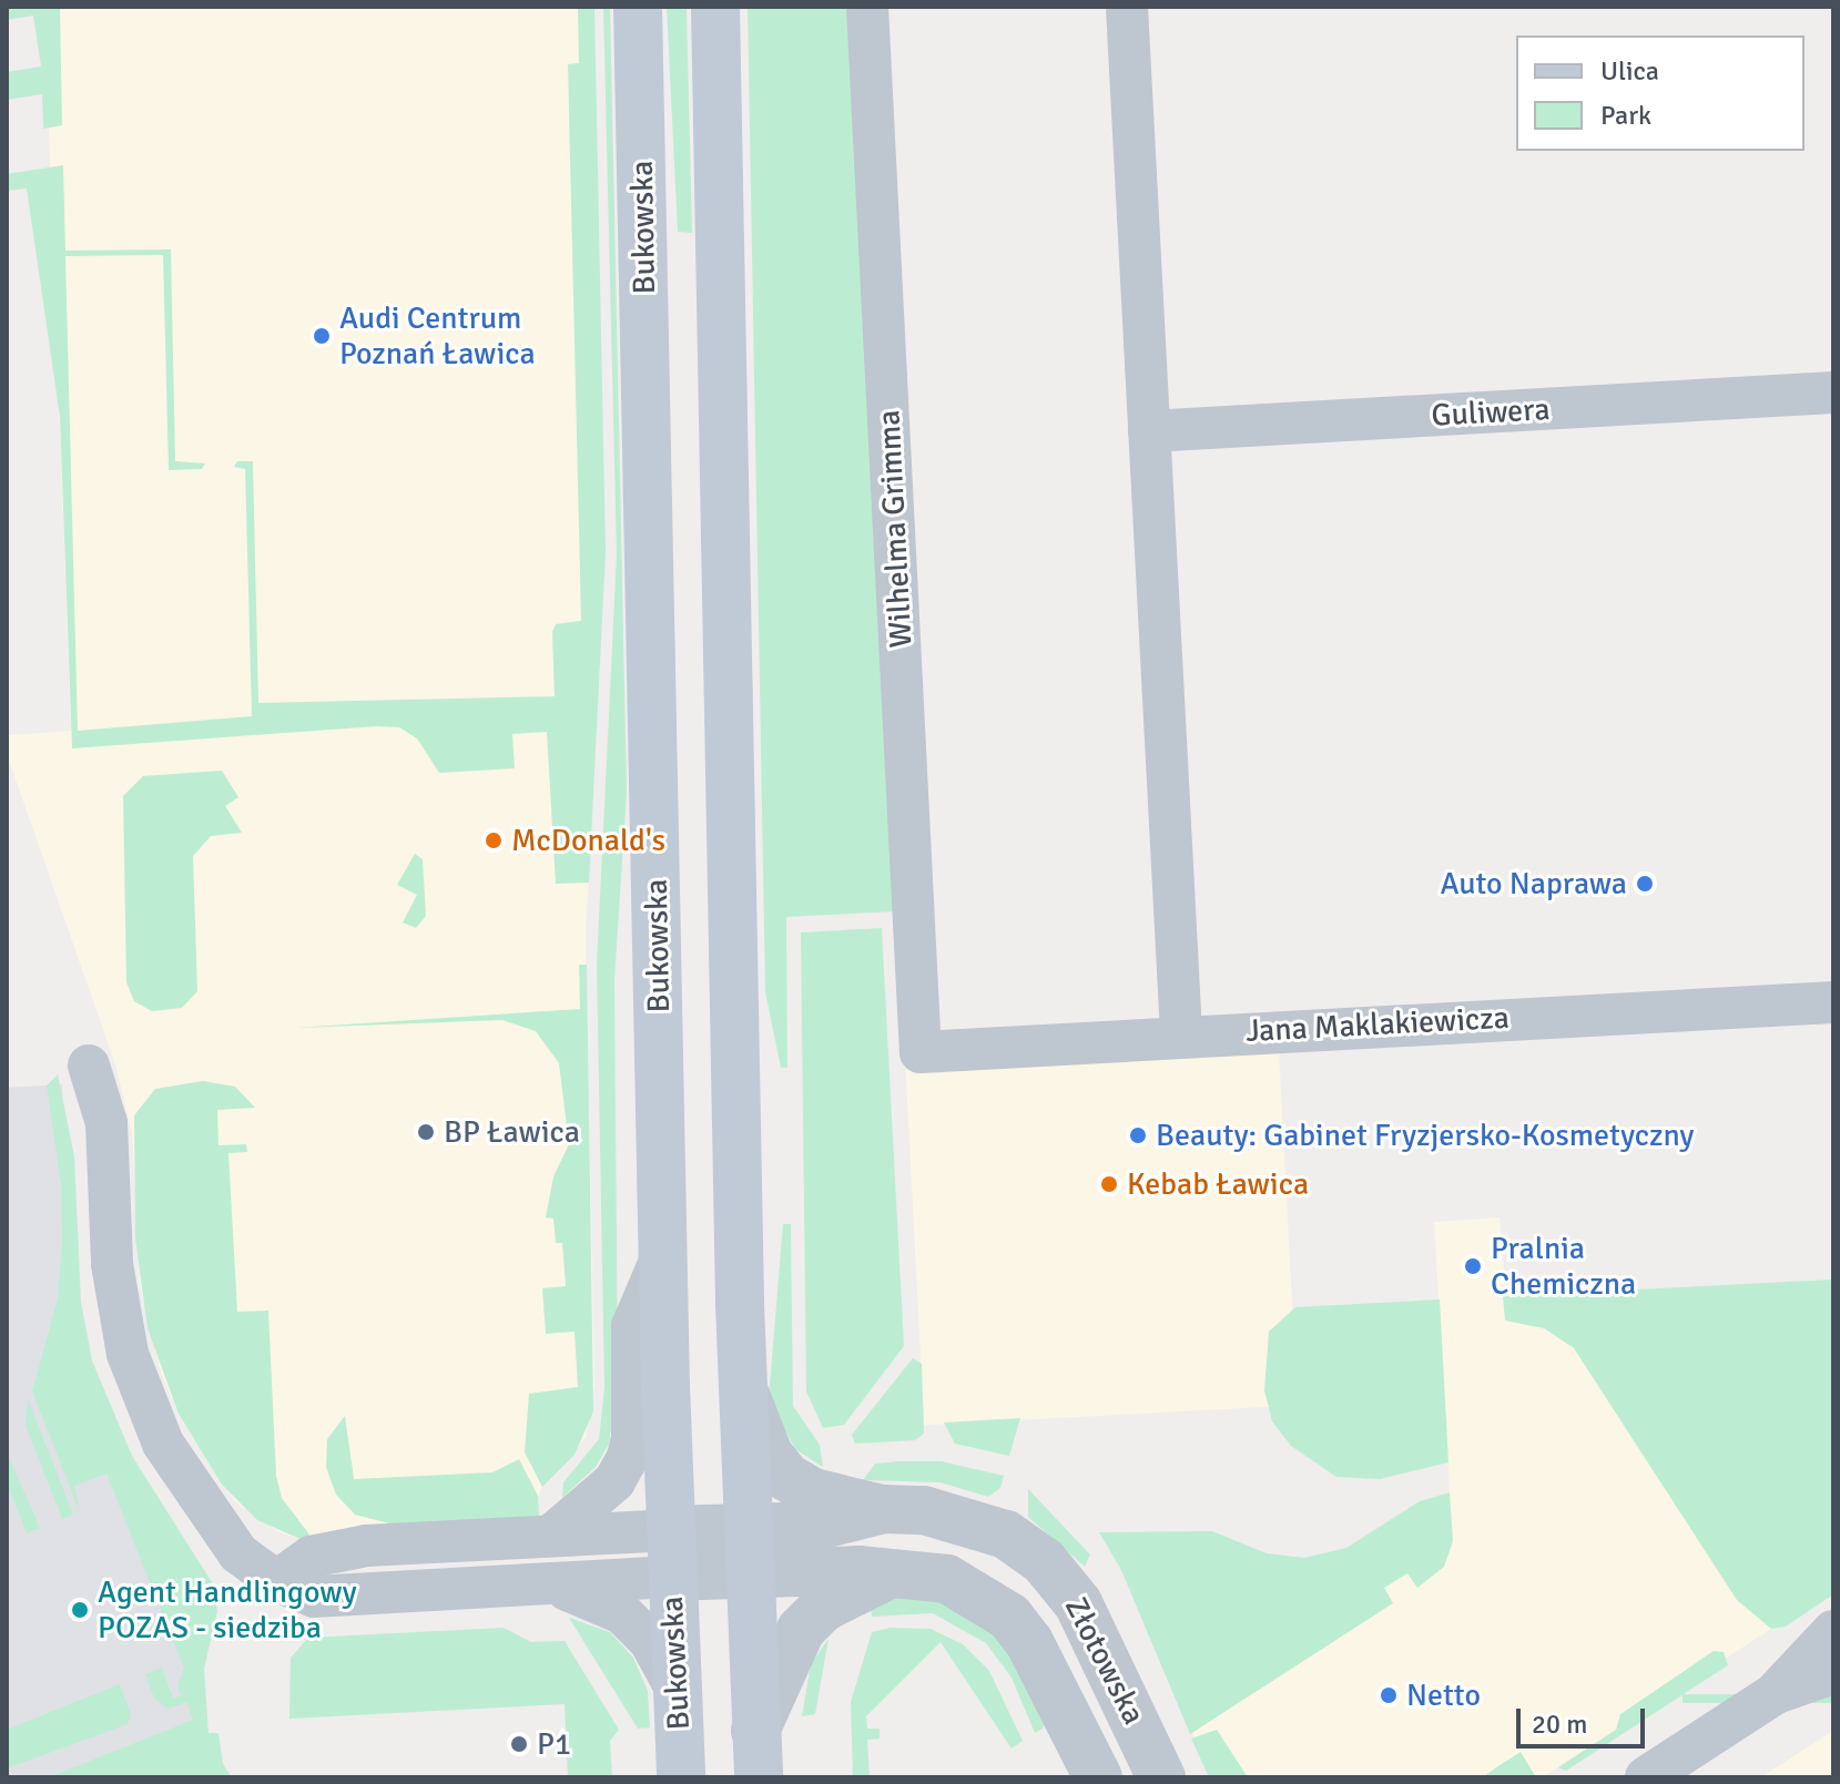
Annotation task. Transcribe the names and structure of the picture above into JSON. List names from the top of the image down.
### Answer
{
  "streets": {
    "main road": ["Bukowska"],
    "street": [
      "Guliwera",
      "Wilhelma Grimma",
      "Jana Maklakiewicza",
      "Złotowska"
    ]
  },
  "crossings": [
    ["Bukowska", "Złotowska"],
    ["Wilhelma Grimma", "Jana Maklakiewicza"]
  ],
  "places": [
    "Audi Centrum Poznań Ławica",
    "McDonald's",
    "Auto Naprawa",
    "BP Ławica",
    "Beauty: Gabinet Fryzjersko-Kosmetyczny",
    "Kebab Ławica",
    "Pralnia Chemiczna",
    "Agent Handlingowy POZAS - siedziba",
    "Netto",
    "P1"
  ],
  "legend": ["Ulica", "Park"],
  "scale_bar": "20 m"
}
